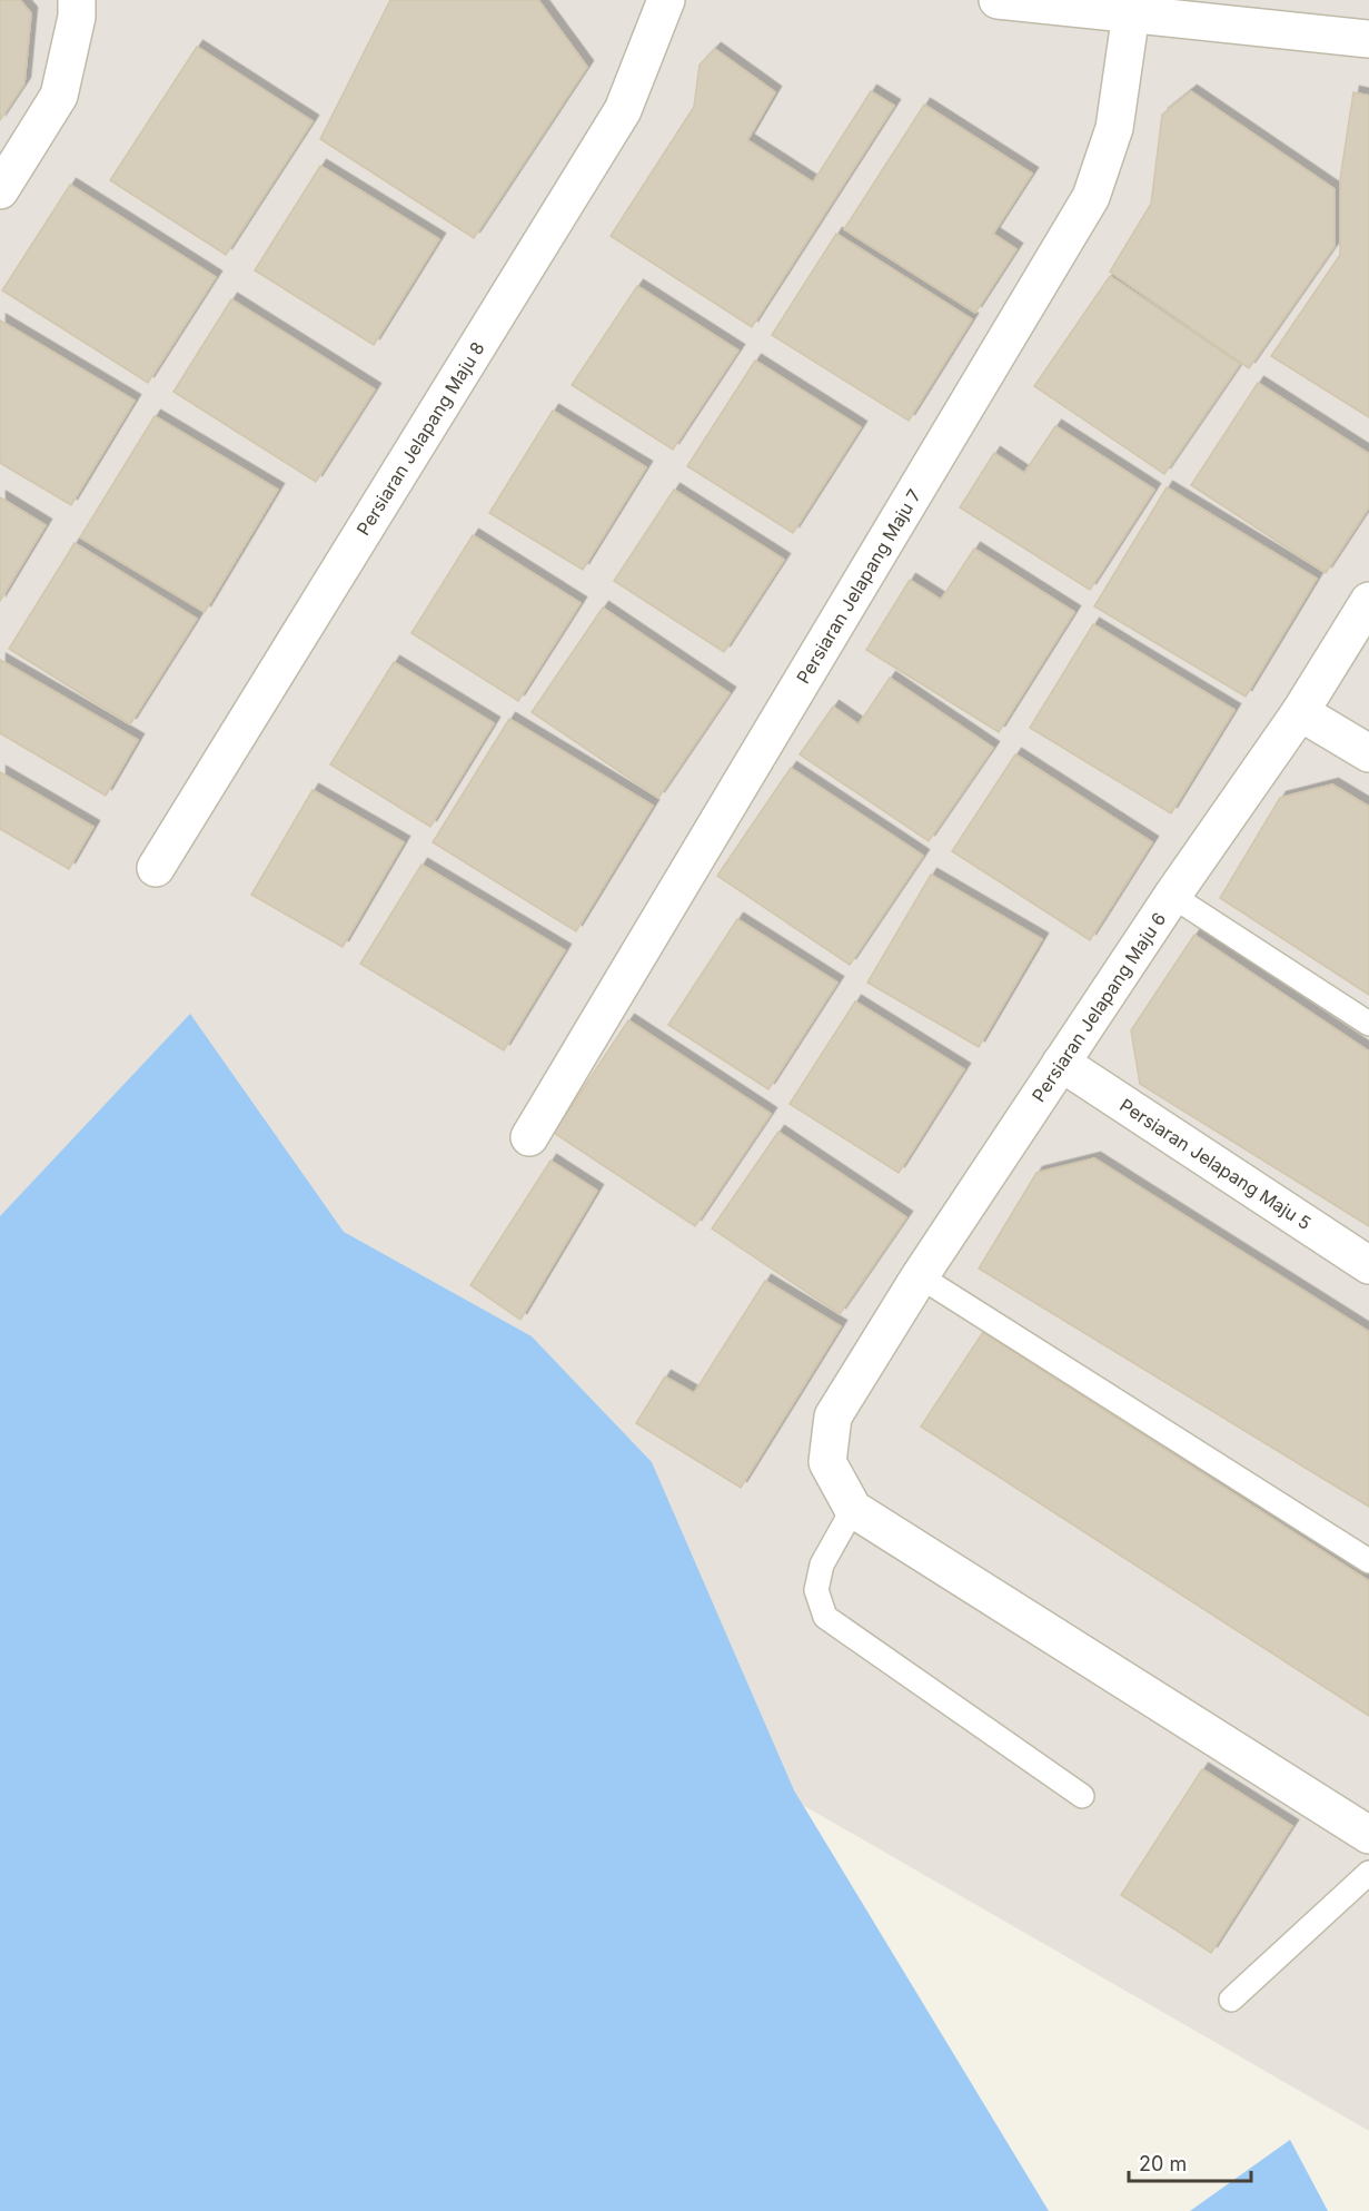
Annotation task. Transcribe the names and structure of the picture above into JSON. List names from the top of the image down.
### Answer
{
  "streets": {
    "street": [
      "Persiaran Jelapang Maju 8",
      "Persiaran Jelapang Maju 7",
      "Persiaran Jelapang Maju 6",
      "Persiaran Jelapang Maju 5"
    ]
  },
  "crossings": [
    ["Persiaran Jelapang Maju 6", "Persiaran Jelapang Maju 5"]
  ],
  "scale_bar": "20 m"
}
